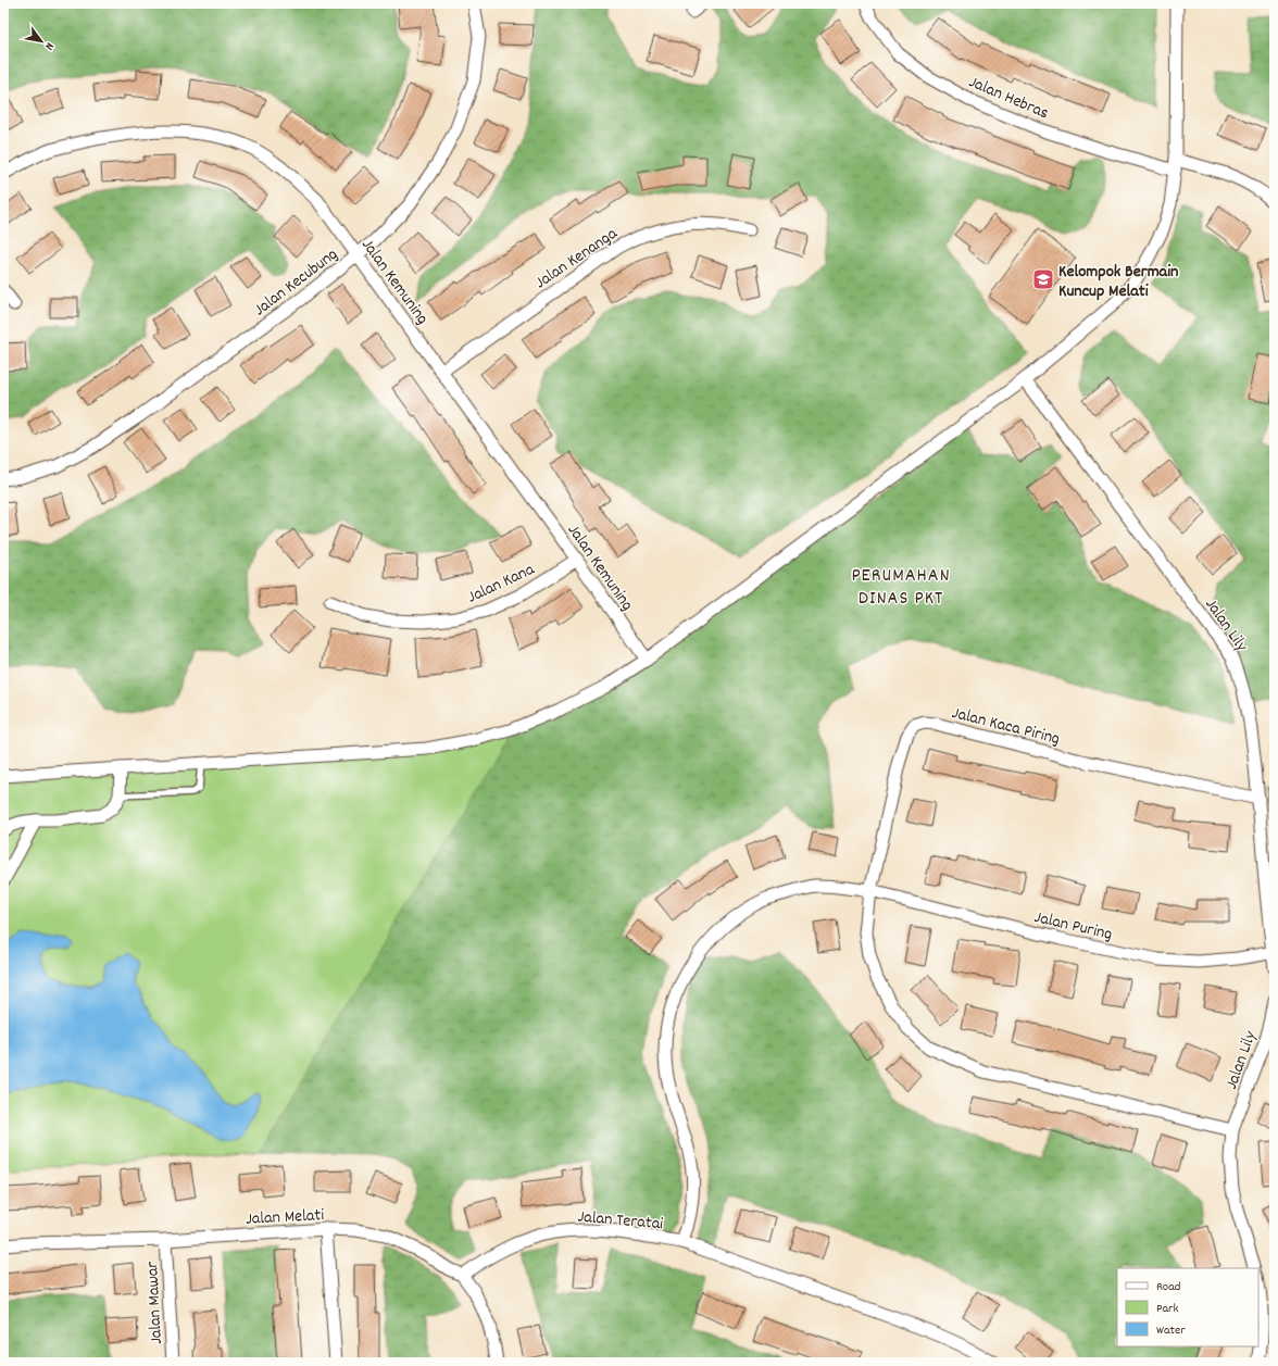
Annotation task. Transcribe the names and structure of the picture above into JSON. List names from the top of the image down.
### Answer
{
  "streets": {
    "street": [
      "Jalan Hebras",
      "Jalan Kenanga",
      "Jalan Kecubung",
      "Jalan Kemuning",
      "Jalan Kana",
      "Jalan Lily",
      "Jalan Kaca Piring",
      "Jalan Puring",
      "Jalan Melati",
      "Jalan Teratai",
      "Jalan Mawar"
    ]
  },
  "crossings": [
    ["Jalan Kenanga", "Jalan Kemuning"],
    ["Jalan Kecubung", "Jalan Kemuning"],
    ["Jalan Kemuning", "Jalan Kana"],
    ["Jalan Lily", "Jalan Kaca Piring"],
    ["Jalan Lily", "Jalan Puring"],
    ["Jalan Kaca Piring", "Jalan Puring"],
    ["Jalan Puring", "Jalan Teratai"],
    ["Jalan Melati", "Jalan Teratai"],
    ["Jalan Melati", "Jalan Mawar"]
  ],
  "districts": ["PERUMAHAN DINAS PKT"],
  "places": {
    "school or university": ["Kelompok Bermain Kuncup Melati"]
  },
  "legend": ["Road", "Park", "Water"],
  "north": "bottom right"
}
